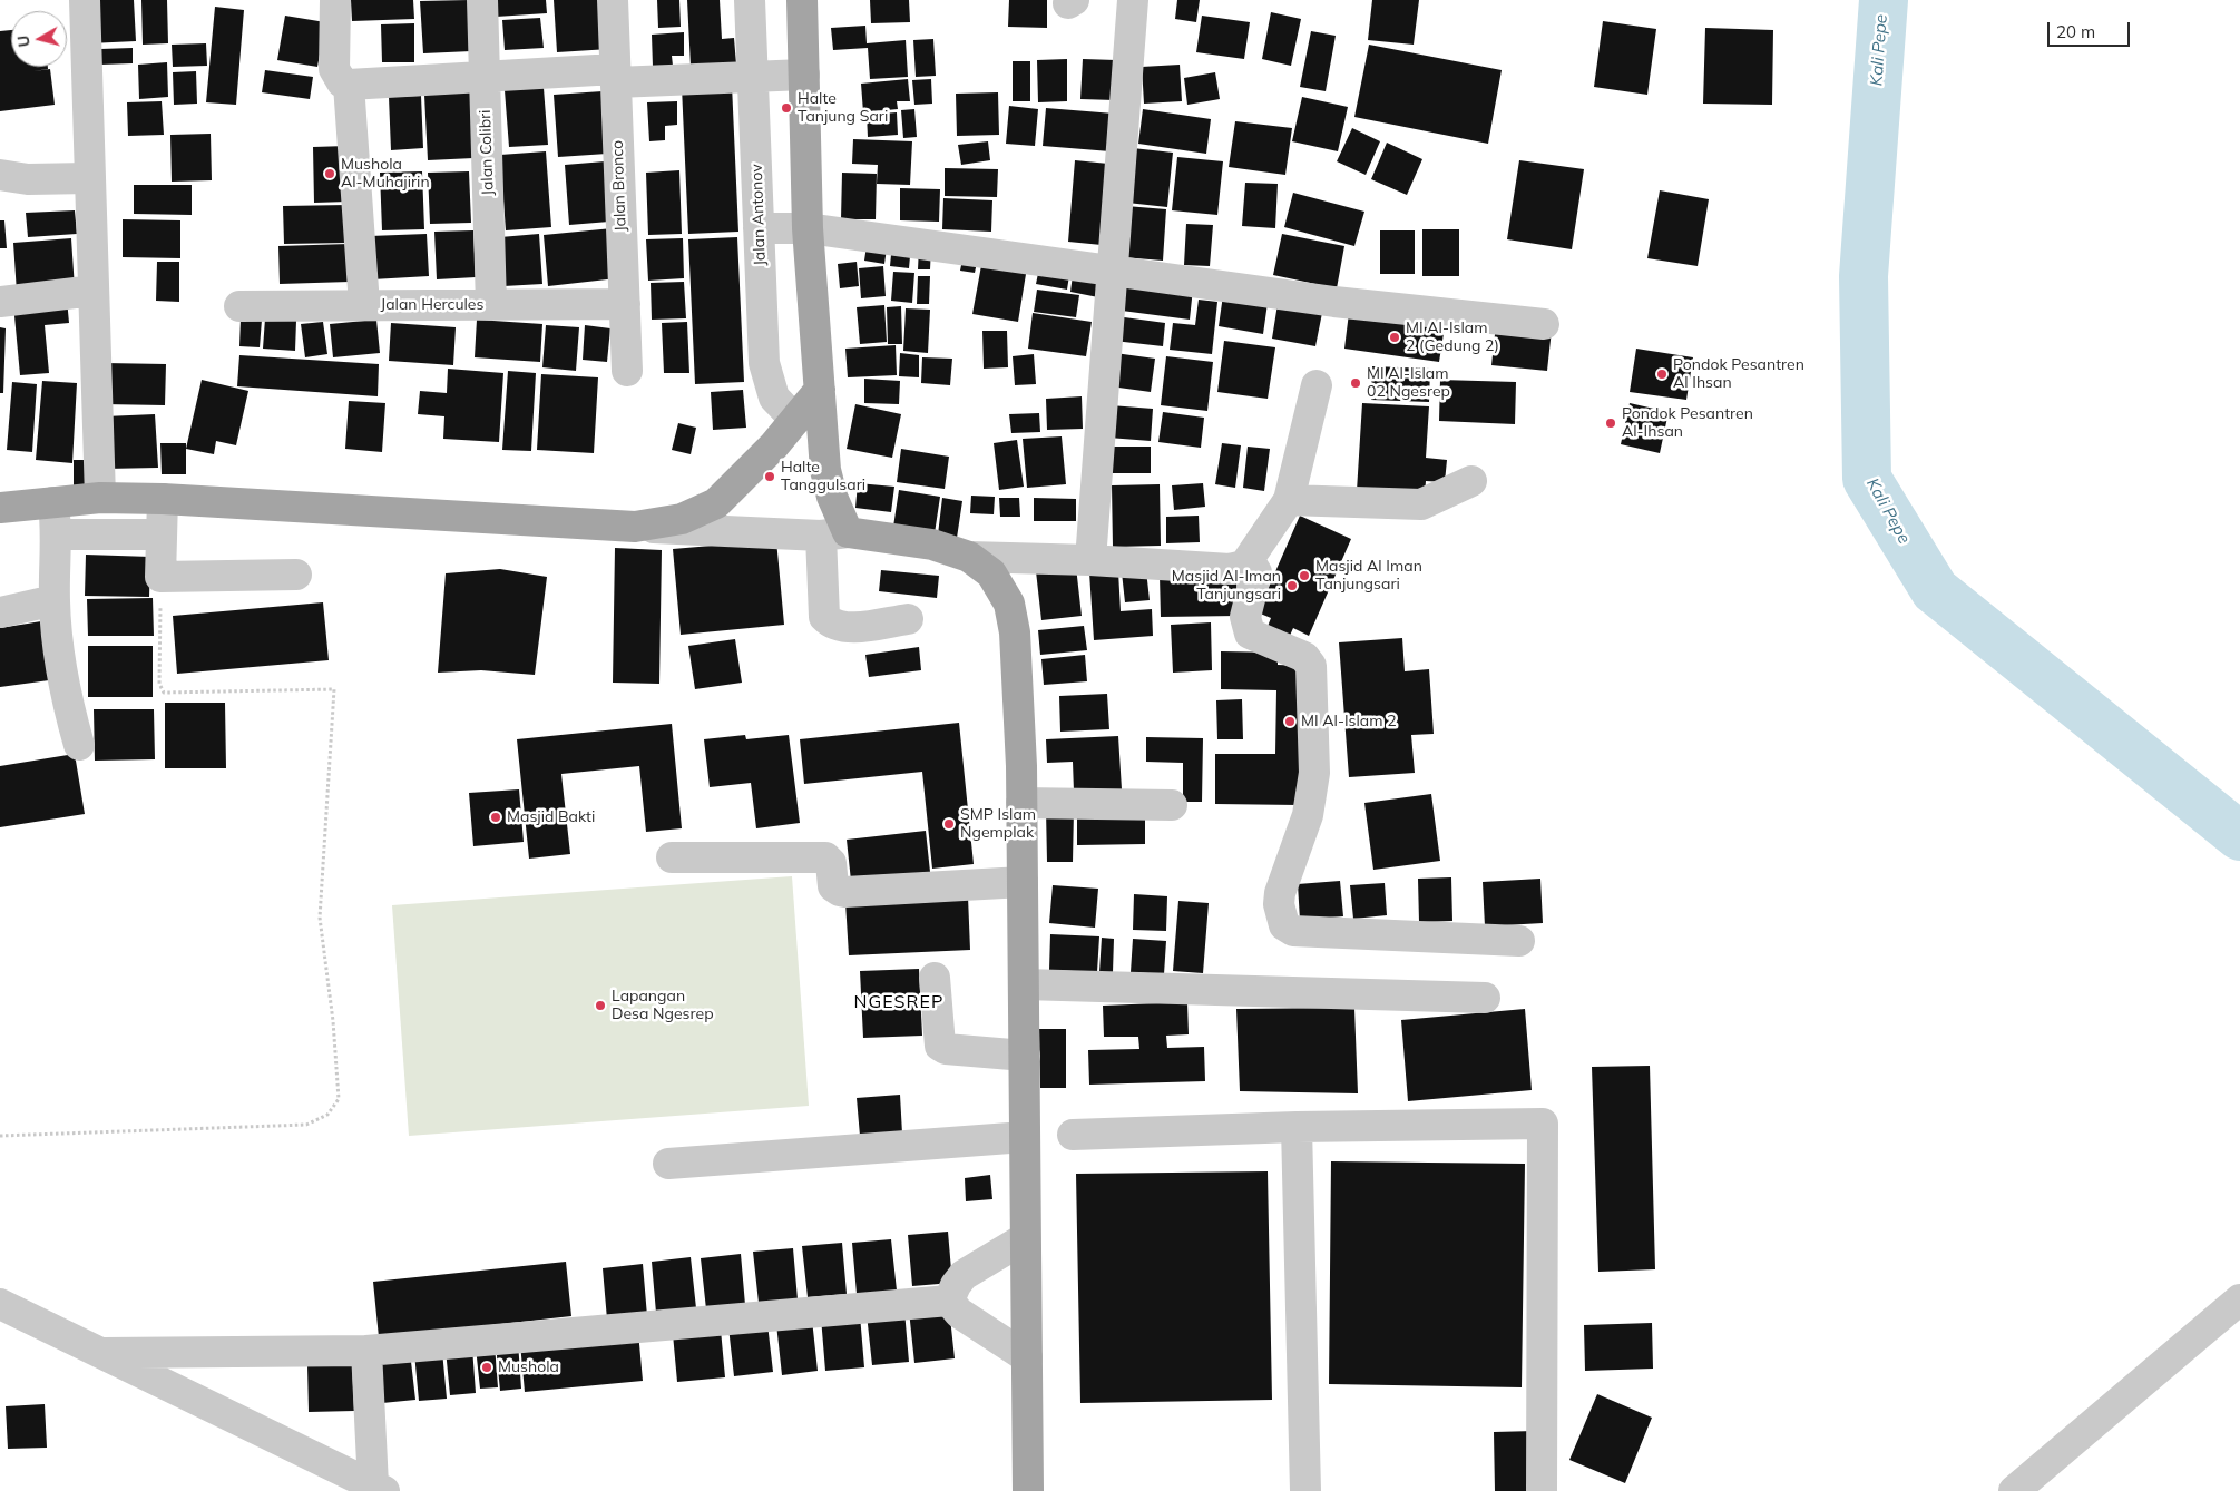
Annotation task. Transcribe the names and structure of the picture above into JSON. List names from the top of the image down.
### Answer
{
  "streets": {
    "street": [
      "Jalan Colibri",
      "Jalan Bronco",
      "Jalan Antonov",
      "Jalan Hercules"
    ]
  },
  "crossings": [
    ["Jalan Colibri", "Jalan Hercules"],
    ["Jalan Bronco", "Jalan Hercules"]
  ],
  "districts": ["NGESREP"],
  "water": ["Kali Pepe"],
  "places": [
    "Halte Tanjung Sari",
    "Mushola Al-Muhajirin",
    "MI Al-Islam 2 (Gedung 2)",
    "Pondok Pesantren Al Ihsan",
    "MI Al-Islam 02 Ngesrep",
    "Pondok Pesantren Al-Ihsan",
    "Halte Tanggulsari",
    "Masjid Al Iman Tanjungsari",
    "Masjid Al-Iman Tanjungsari",
    "MI Al-Islam 2",
    "Masjid Bakti",
    "SMP Islam Ngemplak",
    "Lapangan Desa Ngesrep",
    "Mushola"
  ],
  "scale_bar": "20 m",
  "north": "left"
}
